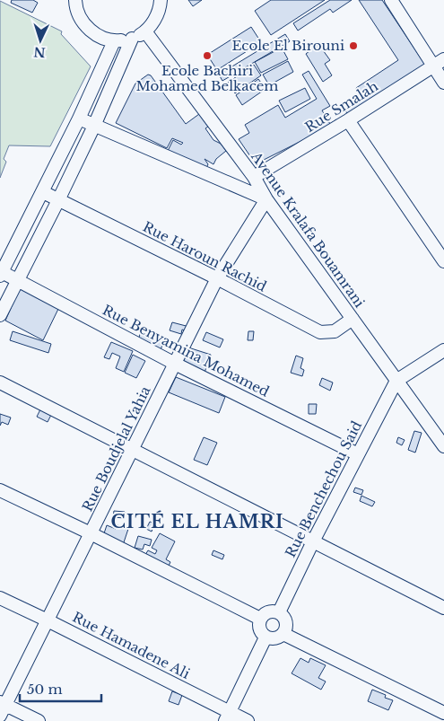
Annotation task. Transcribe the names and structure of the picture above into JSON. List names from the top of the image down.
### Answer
{
  "streets": {
    "street": [
      "Rue Smalah",
      "Avenue Kralafa Bouamrani",
      "Rue Haroun Rachid",
      "Rue Benyamina Mohamed",
      "Rue Boudjelal Yahia",
      "Rue Benchechou Said",
      "Rue Hamadene Ali"
    ]
  },
  "crossings": [
    ["Rue Smalah", "Avenue Kralafa Bouamrani"],
    ["Avenue Kralafa Bouamrani", "Rue Haroun Rachid"],
    ["Avenue Kralafa Bouamrani", "Rue Boudjelal Yahia"],
    ["Avenue Kralafa Bouamrani", "Rue Benchechou Said"],
    ["Rue Haroun Rachid", "Rue Boudjelal Yahia"],
    ["Rue Benyamina Mohamed", "Rue Boudjelal Yahia"],
    ["Rue Benyamina Mohamed", "Rue Benchechou Said"],
    ["Rue Boudjelal Yahia", "Rue Hamadene Ali"]
  ],
  "districts": ["CITÉ EL HAMRI"],
  "places": ["Ecole El Birouni", "Ecole Bachiri Mohamed Belkacem"],
  "scale_bar": "50 m",
  "north": "bottom"
}
